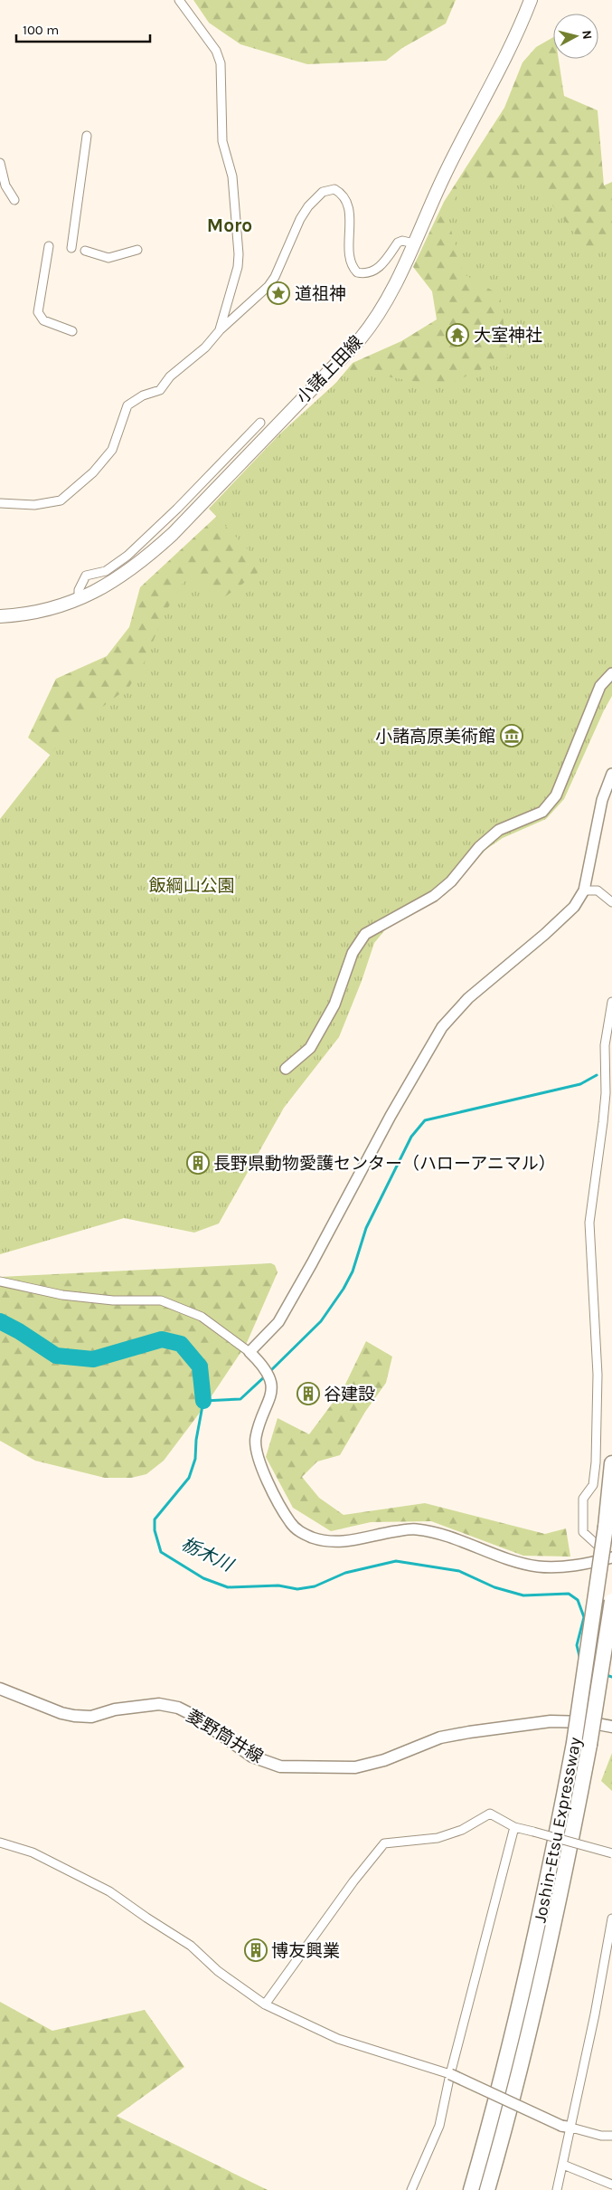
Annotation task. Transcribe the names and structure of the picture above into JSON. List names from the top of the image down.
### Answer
{
  "streets": {
    "highway": ["Joshin-Etsu Expressway"],
    "main road": ["小諸上田線", "菱野筒井線"]
  },
  "districts": ["Moro"],
  "water": ["栃木川"],
  "parks": ["飯綱山公園"],
  "places": {
    "place": ["道祖神"],
    "temple": ["大室神社"],
    "museum": ["小諸高原美術館"],
    "building": ["長野県動物愛護センター（ハローアニマル）", "谷建設", "博友興業"]
  },
  "scale_bar": "100 m",
  "north": "right"
}
